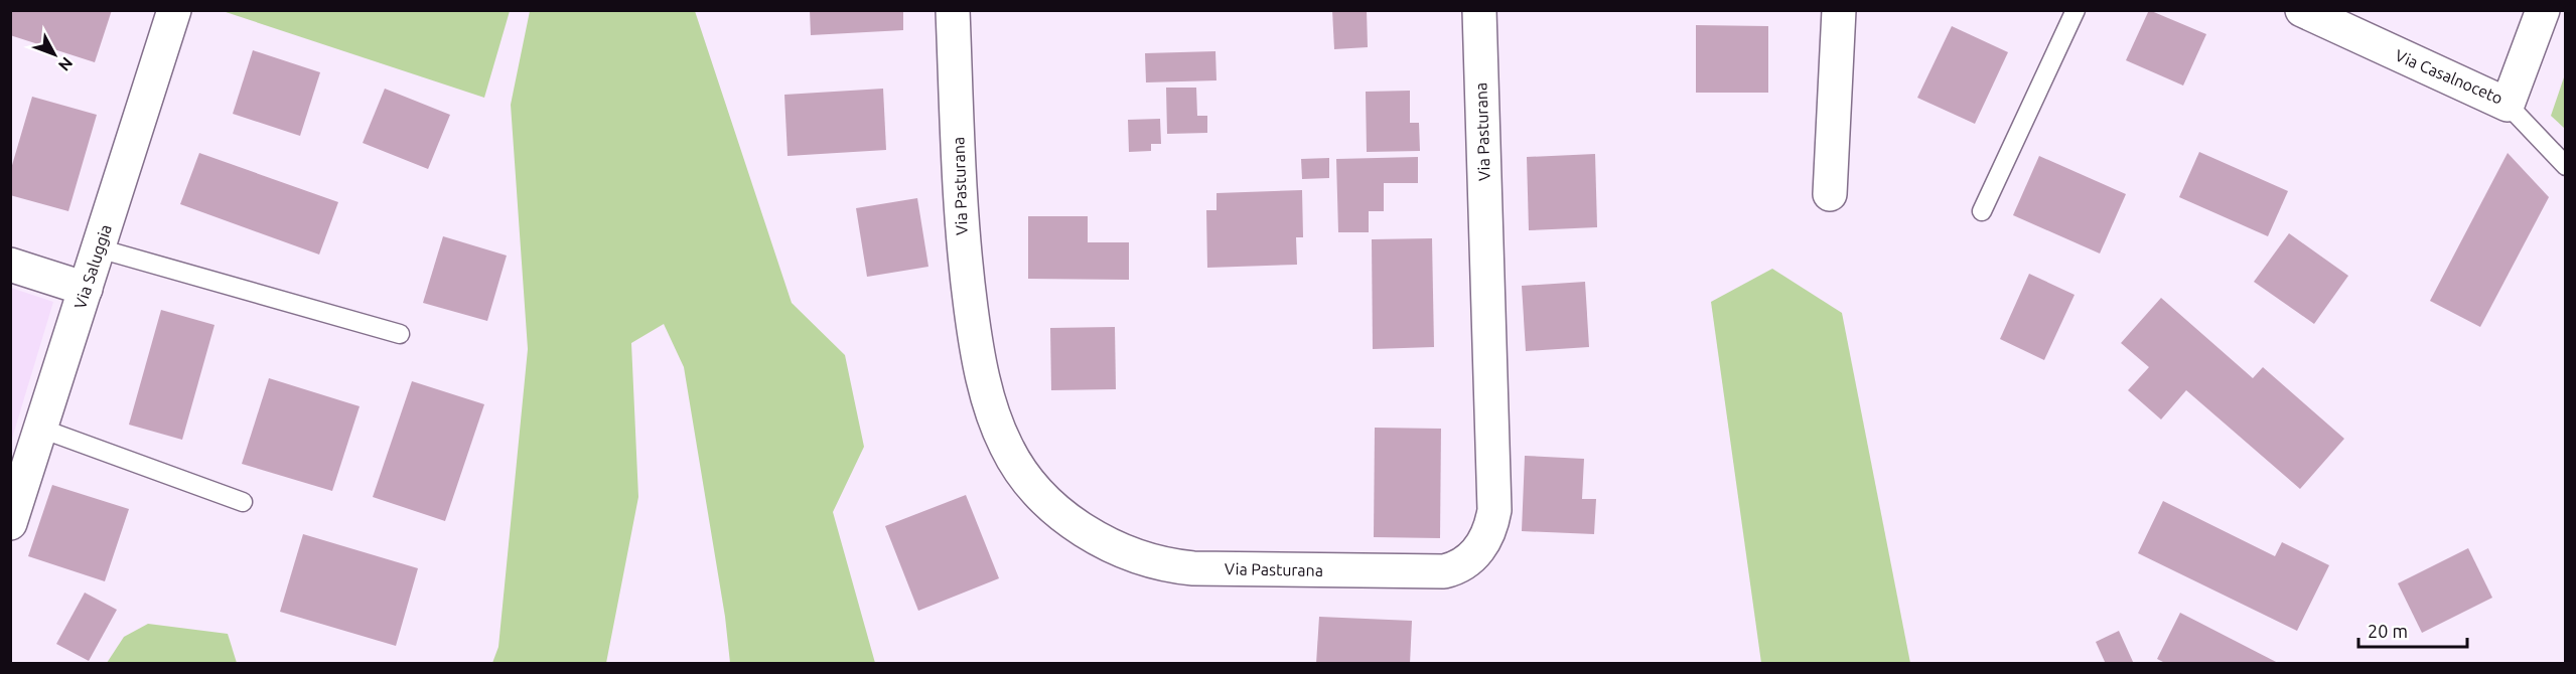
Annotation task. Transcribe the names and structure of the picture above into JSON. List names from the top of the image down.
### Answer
{
  "streets": {
    "street": ["Via Casalnoceto", "Via Pasturana", "Via Saluggia"]
  },
  "scale_bar": "20 m",
  "north": "bottom right"
}
